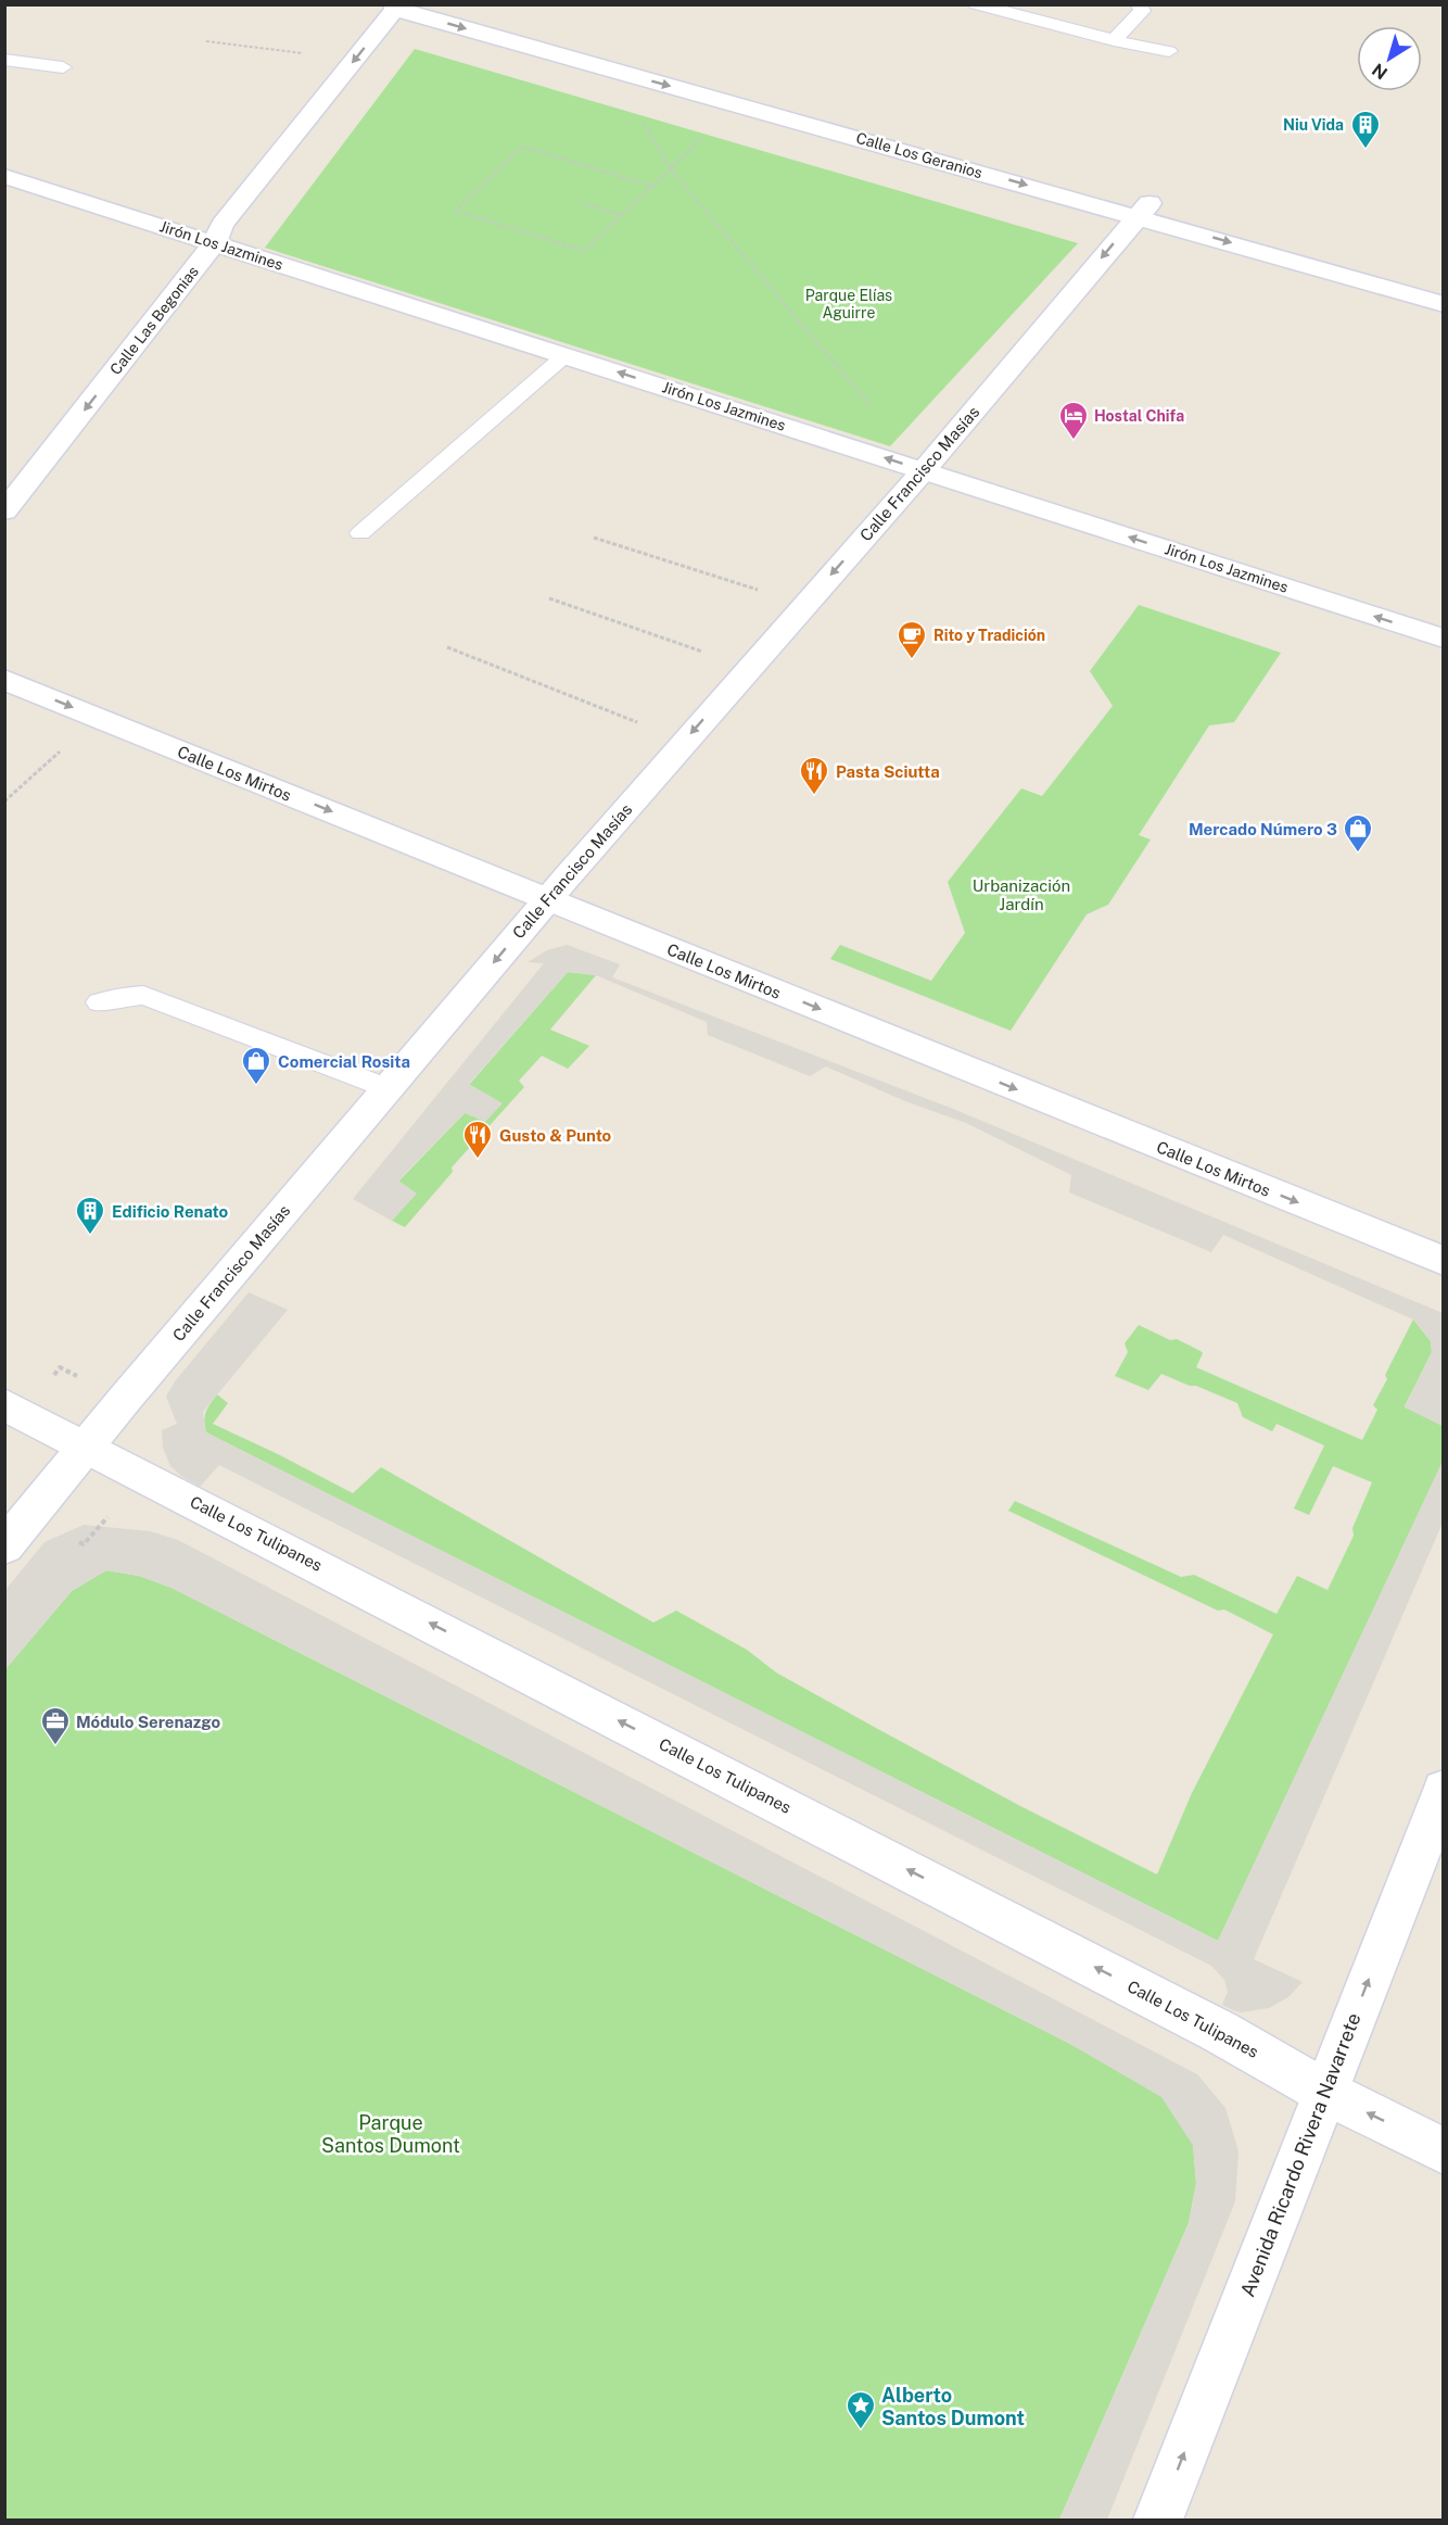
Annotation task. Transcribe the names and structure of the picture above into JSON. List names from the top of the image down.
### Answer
{
  "streets": {
    "street": [
      "Calle Los Geranios",
      "Jirón Los Jazmines",
      "Calle Las Begonias",
      "Calle Francisco Masías",
      "Calle Los Mirtos",
      "Calle Los Tulipanes",
      "Avenida Ricardo Rivera Navarrete"
    ]
  },
  "crossings": [
    ["Calle Los Geranios", "Calle Las Begonias"],
    ["Calle Los Geranios", "Calle Francisco Masías"],
    ["Jirón Los Jazmines", "Calle Las Begonias"],
    ["Jirón Los Jazmines", "Calle Francisco Masías"],
    ["Calle Francisco Masías", "Calle Los Mirtos"],
    ["Calle Francisco Masías", "Calle Los Tulipanes"],
    ["Calle Los Tulipanes", "Avenida Ricardo Rivera Navarrete"]
  ],
  "one_way": [
    "Calle Los Geranios",
    "Jirón Los Jazmines",
    "Calle Las Begonias",
    "Calle Francisco Masías",
    "Calle Los Mirtos",
    "Calle Los Tulipanes",
    "Avenida Ricardo Rivera Navarrete"
  ],
  "parks": ["Parque Elías Aguirre", "Urbanización Jardín", "Parque Santos Dumont"],
  "places": {
    "building": ["Niu Vida", "Edificio Renato"],
    "hotel": ["Hostal Chifa"],
    "cafe": ["Rito y Tradición"],
    "restaurant": ["Pasta Sciutta", "Gusto & Punto"],
    "shop": ["Mercado Número 3", "Comercial Rosita"],
    "office": ["Módulo Serenazgo"],
    "place": ["Alberto Santos Dumont"]
  },
  "north": "bottom left"
}
